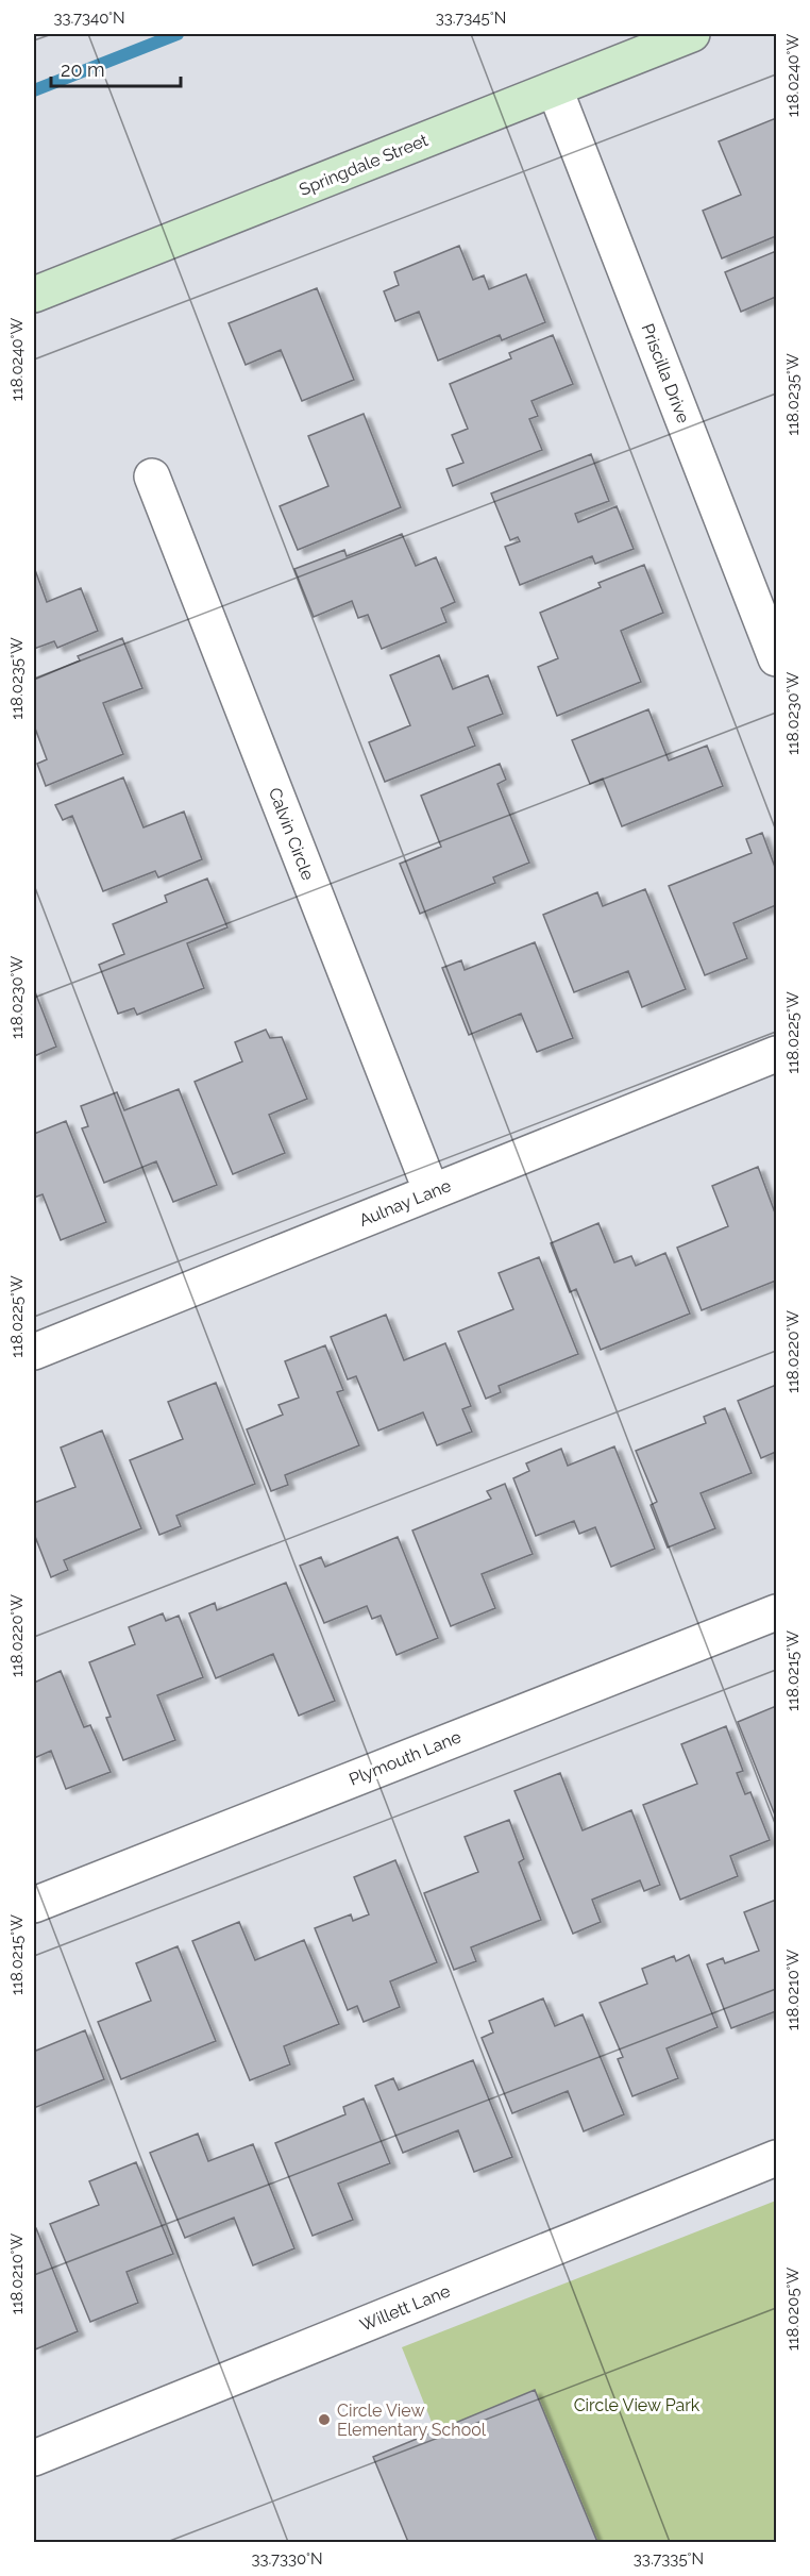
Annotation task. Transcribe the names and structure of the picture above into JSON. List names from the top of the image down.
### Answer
{
  "streets": {
    "main road": ["Springdale Street"],
    "street": [
      "Priscilla Drive",
      "Calvin Circle",
      "Aulnay Lane",
      "Plymouth Lane",
      "Willett Lane"
    ]
  },
  "crossings": [
    ["Springdale Street", "Priscilla Drive"],
    ["Calvin Circle", "Aulnay Lane"]
  ],
  "parks": ["Circle View Park"],
  "places": ["Circle View Elementary School"],
  "scale_bar": "20 m",
  "coordinates": [
    "33.7340°N",
    "33.7345°N",
    "118.0240°W",
    "118.0235°W",
    "118.0230°W",
    "118.0225°W",
    "118.0220°W",
    "118.0215°W",
    "118.0210°W",
    "118.0205°W",
    "33.7330°N",
    "33.7335°N"
  ]
}
